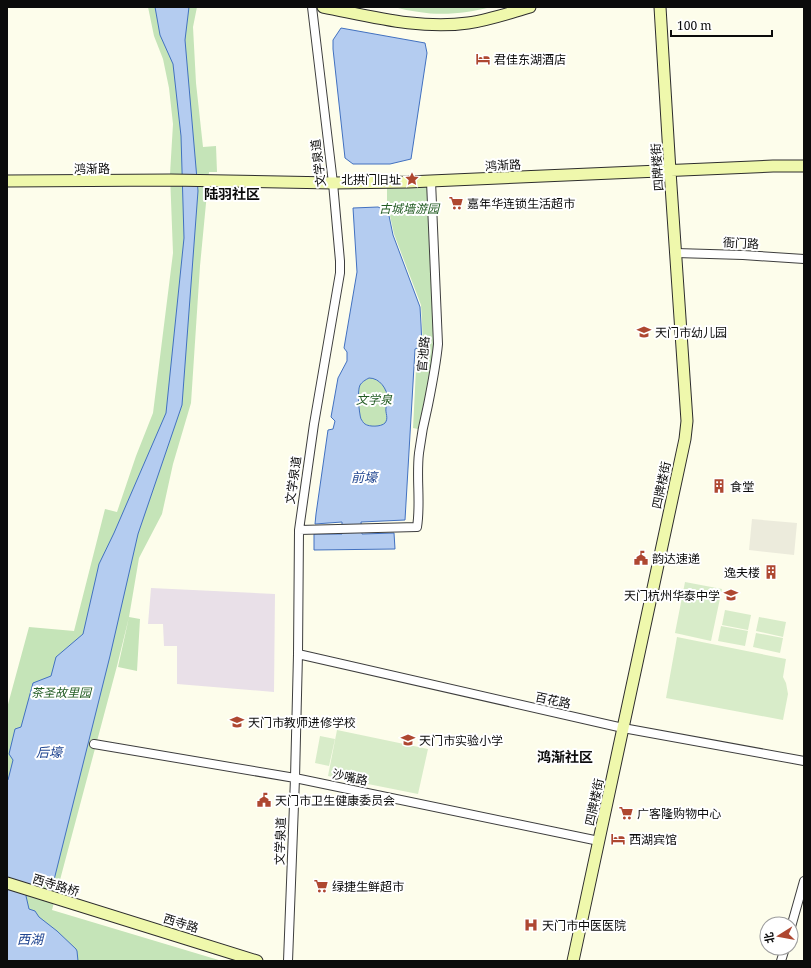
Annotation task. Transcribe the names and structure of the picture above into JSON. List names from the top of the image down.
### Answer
{
  "streets": {
    "street": [
      "文学泉道",
      "鸿渐路",
      "四牌楼街",
      "衙门路",
      "官池路",
      "百花路",
      "沙嘴路",
      "西寺路桥",
      "西寺路"
    ]
  },
  "crossings": [
    ["文学泉道", "鸿渐路"],
    ["文学泉道", "官池路"],
    ["文学泉道", "百花路"],
    ["文学泉道", "沙嘴路"],
    ["鸿渐路", "四牌楼街"],
    ["鸿渐路", "官池路"],
    ["四牌楼街", "衙门路"],
    ["四牌楼街", "百花路"],
    ["四牌楼街", "沙嘴路"],
    ["西寺路桥", "西寺路"]
  ],
  "districts": ["陆羽社区", "鸿渐社区"],
  "water": ["前壕", "后壕", "西湖"],
  "parks": ["古城墙游园", "文学泉", "茶圣故里园"],
  "places": {
    "hotel": ["君佳东湖酒店", "西湖宾馆"],
    "place": ["北拱门旧址"],
    "supermarket": ["嘉年华连锁生活超市", "广客隆购物中心", "绿捷生鲜超市"],
    "school or university": [
      "天门市幼儿园",
      "天门杭州华泰中学",
      "天门市教师进修学校",
      "天门市实验小学"
    ],
    "building": ["食堂", "逸夫楼"],
    "public building": ["韵达速递", "天门市卫生健康委员会"],
    "hospital": ["天门市中医医院"]
  },
  "scale_bar": "100 m",
  "north": "left"
}
